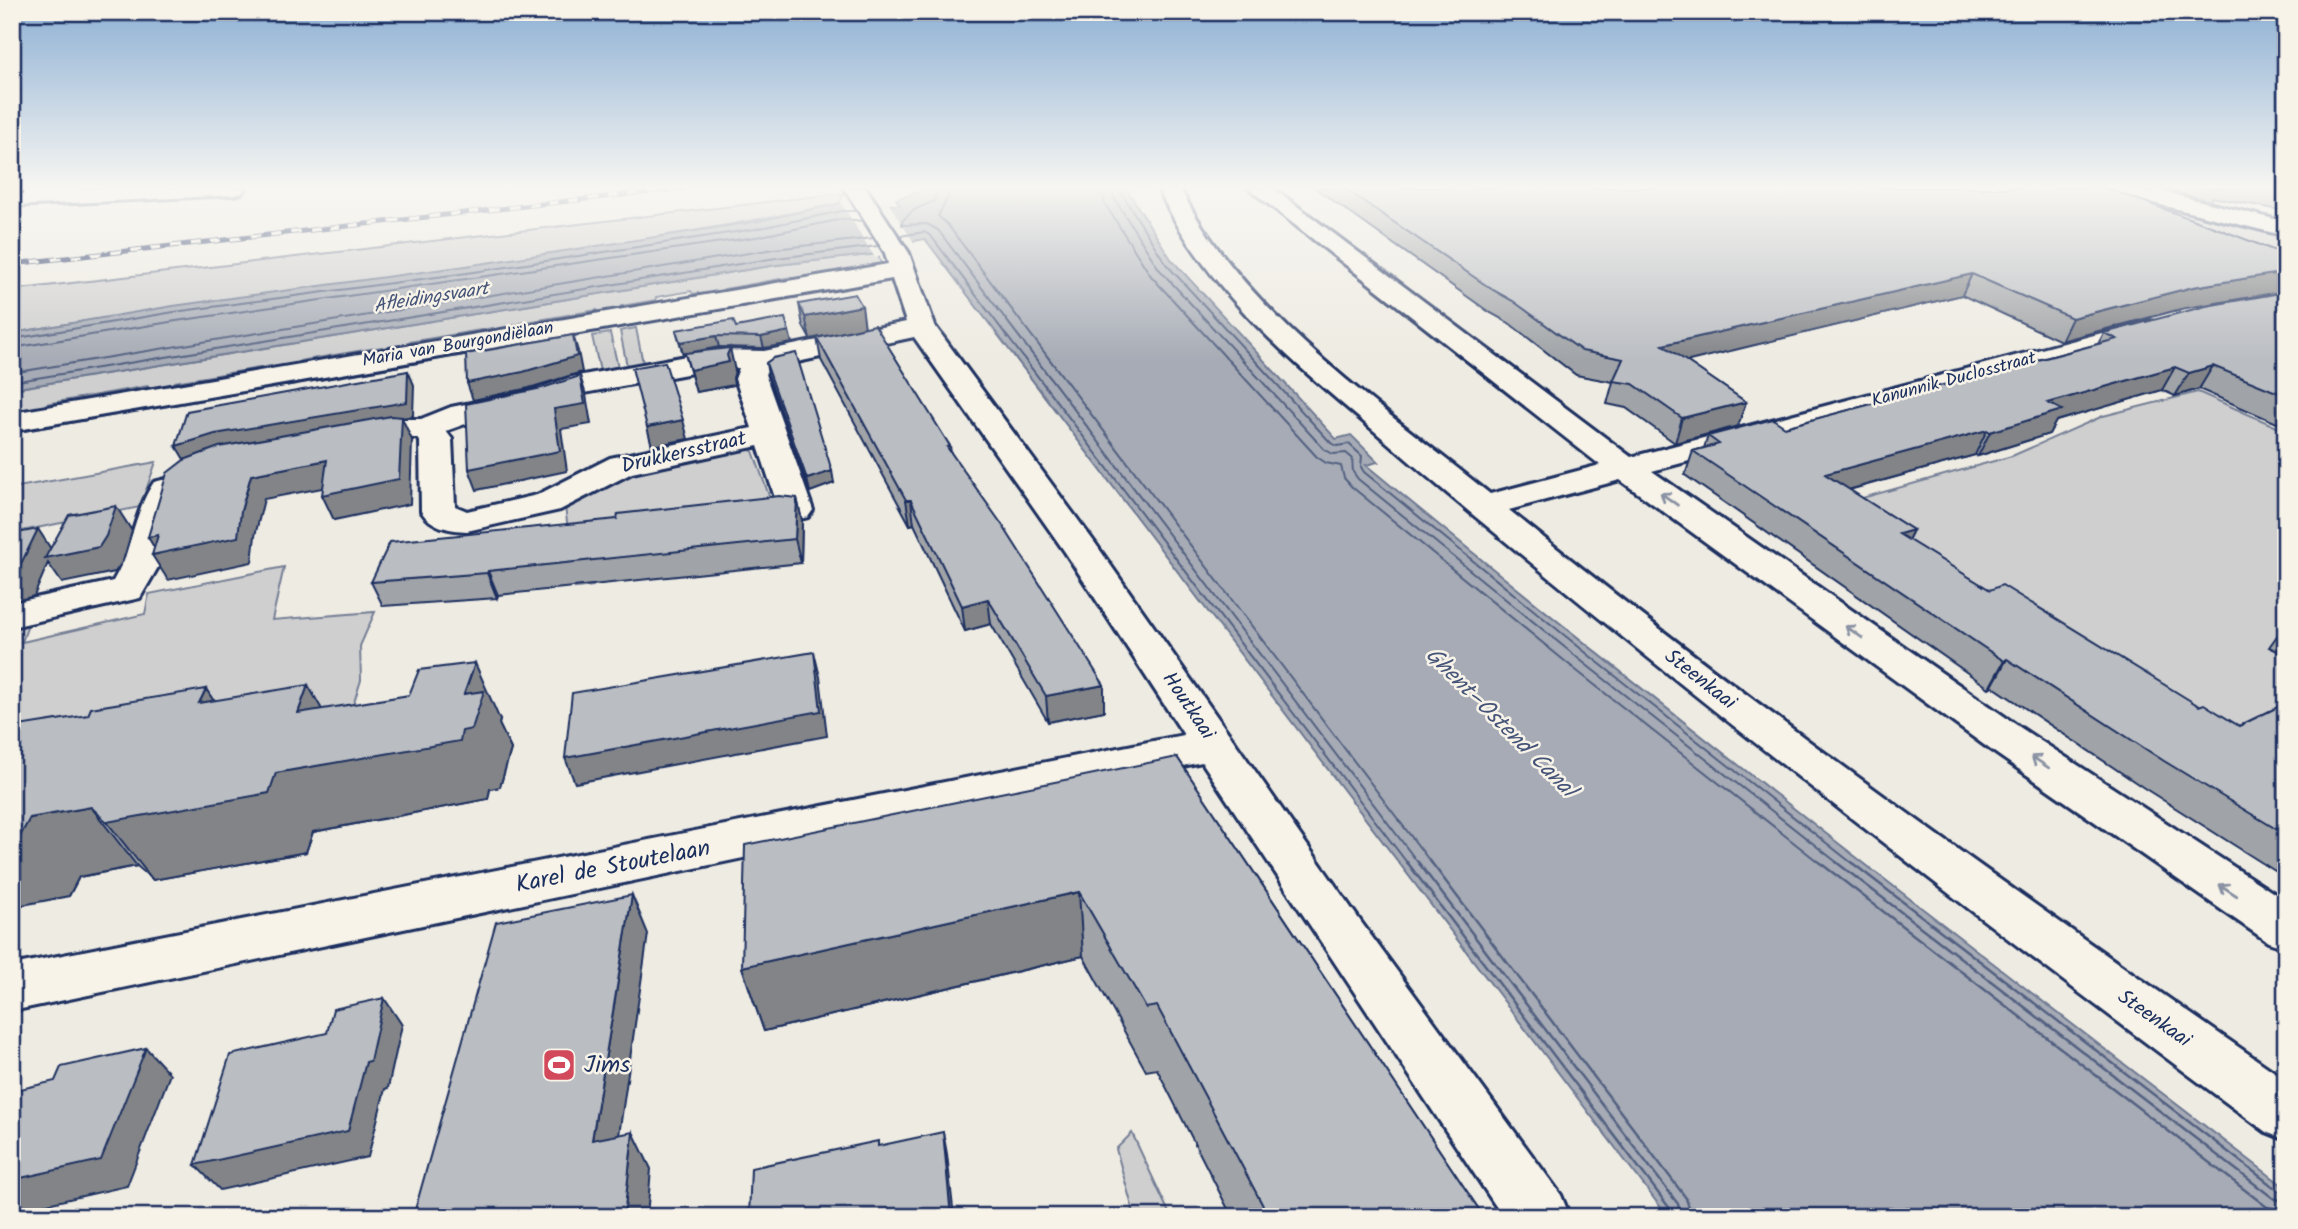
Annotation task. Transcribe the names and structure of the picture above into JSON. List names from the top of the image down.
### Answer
{
  "streets": {
    "street": [
      "Maria van Bourgondiëlaan",
      "Kanunnik Duclosstraat",
      "Drukkersstraat",
      "Steenkaai",
      "Houtkaai",
      "Karel de Stoutelaan"
    ]
  },
  "crossings": [
    ["Maria van Bourgondiëlaan", "Houtkaai"],
    ["Kanunnik Duclosstraat", "Steenkaai"],
    ["Houtkaai", "Karel de Stoutelaan"]
  ],
  "water": ["Afleidingsvaart", "Ghent–Ostend Canal"],
  "places": {
    "sports": ["Jims"]
  }
}
